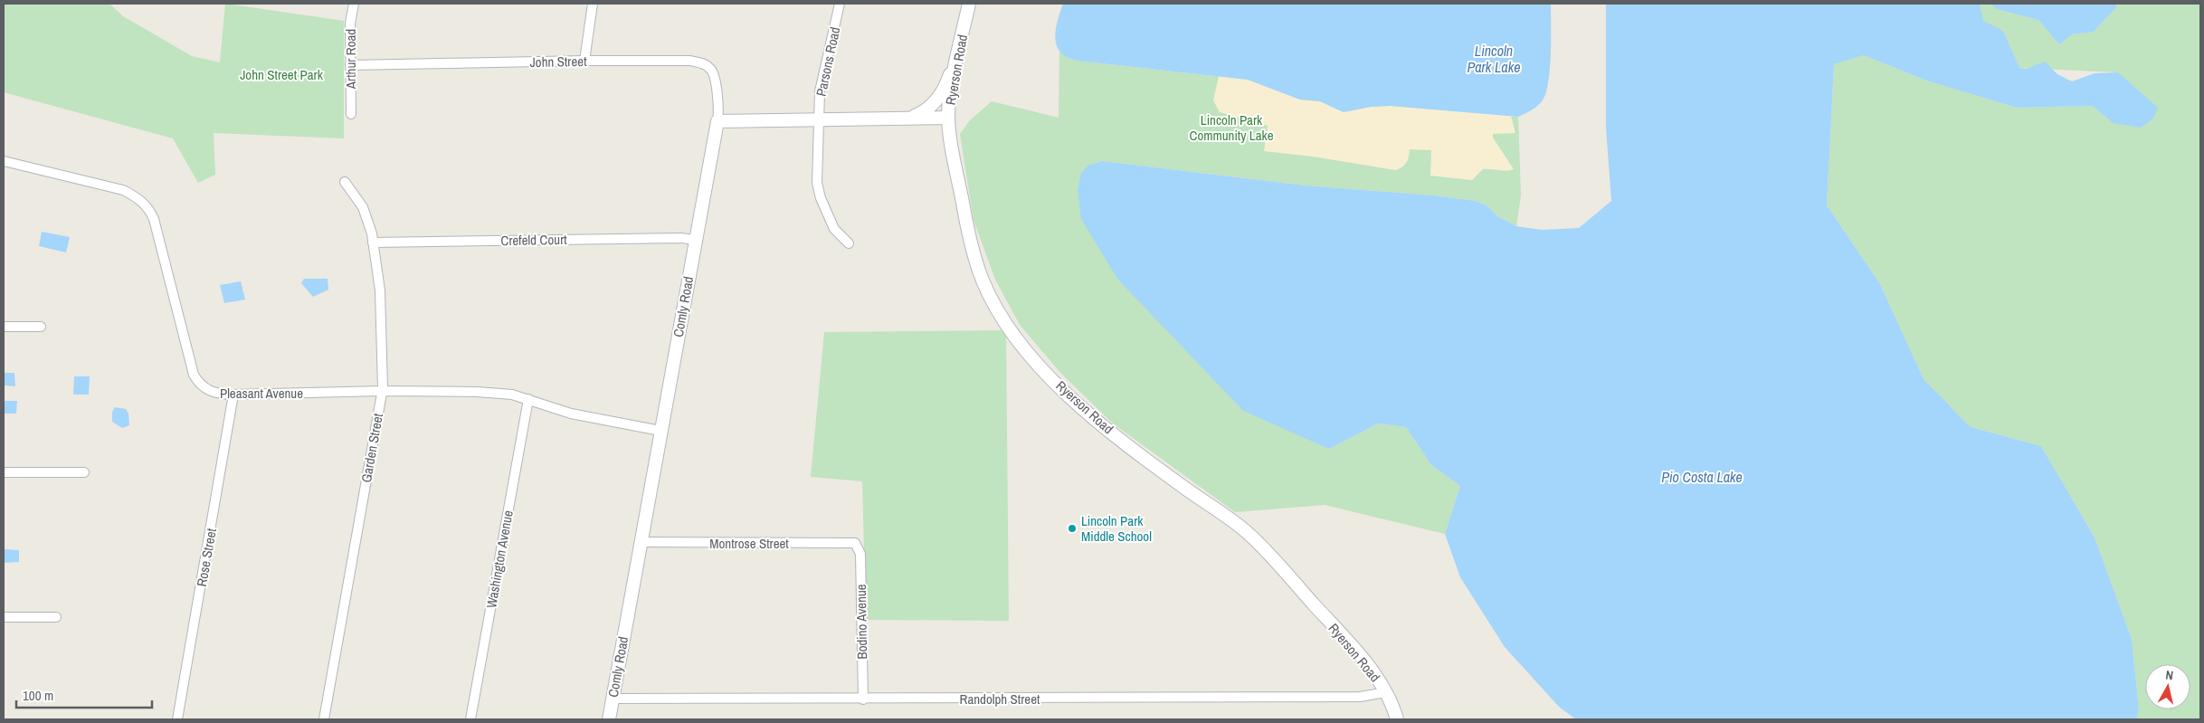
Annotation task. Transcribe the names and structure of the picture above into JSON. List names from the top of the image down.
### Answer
{
  "streets": {
    "main road": ["Ryerson Road", "Comly Road"],
    "street": [
      "Arthur Road",
      "John Street",
      "Parsons Road",
      "Crefeld Court",
      "Pleasant Avenue",
      "Garden Street",
      "Montrose Street",
      "Rose Street",
      "Washington Avenue",
      "Bodino Avenue",
      "Randolph Street"
    ]
  },
  "crossings": [
    ["Arthur Road", "John Street"],
    ["John Street", "Comly Road"],
    ["Ryerson Road", "Randolph Street"],
    ["Crefeld Court", "Comly Road"],
    ["Crefeld Court", "Garden Street"],
    ["Comly Road", "Pleasant Avenue"],
    ["Comly Road", "Montrose Street"],
    ["Comly Road", "Randolph Street"],
    ["Pleasant Avenue", "Garden Street"],
    ["Pleasant Avenue", "Rose Street"],
    ["Pleasant Avenue", "Washington Avenue"],
    ["Montrose Street", "Bodino Avenue"],
    ["Bodino Avenue", "Randolph Street"]
  ],
  "water": ["Lincoln Park Lake", "Pio Costa Lake"],
  "parks": ["John Street Park", "Lincoln Park Community Lake"],
  "places": ["Lincoln Park Middle School"],
  "scale_bar": "100 m",
  "north": "top"
}
